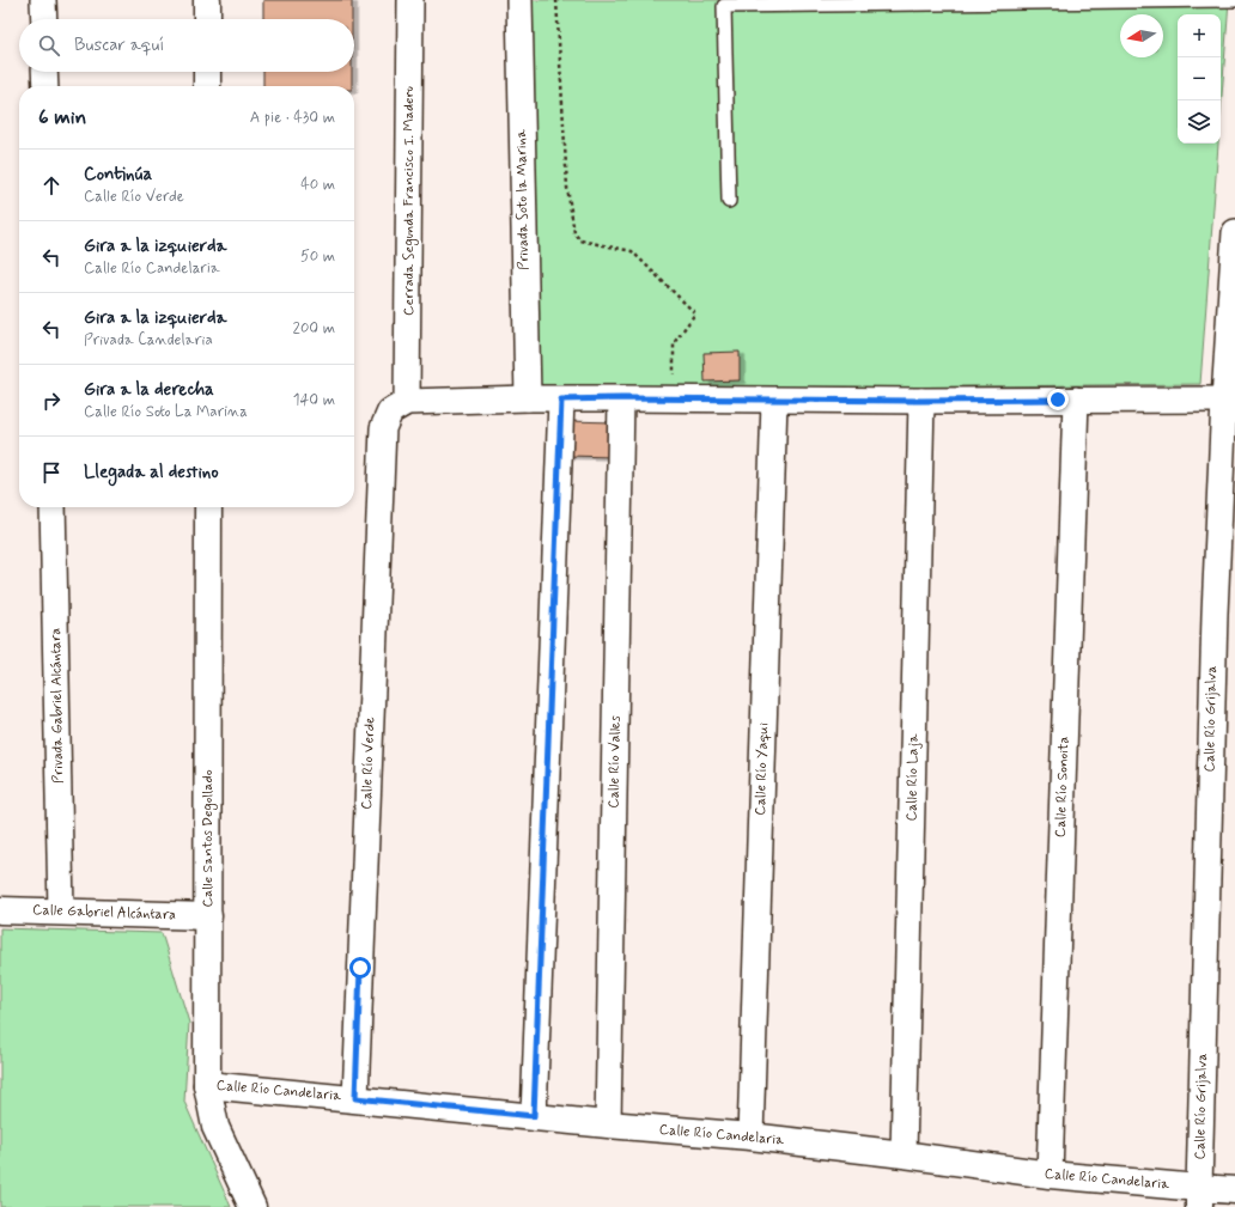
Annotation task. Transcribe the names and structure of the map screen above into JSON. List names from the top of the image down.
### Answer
{
  "streets": {
    "main road": ["Calle Santos Degollado", "Calle Gabriel Alcántara", "Calle Río Candelaria"],
    "street": [
      "Privada Soto la Marina",
      "Cerrada Segunda Francisco I. Madero",
      "Privada Gabriel Alcántara",
      "Calle Río Grijalva",
      "Calle Río Valles",
      "Calle Río Verde",
      "Calle Río Yaqui",
      "Calle Río Laja",
      "Calle Río Sonoita"
    ]
  },
  "crossings": [
    ["Cerrada Segunda Francisco I. Madero", "Calle Río Verde"],
    ["Privada Gabriel Alcántara", "Calle Gabriel Alcántara"],
    ["Calle Río Grijalva", "Calle Río Candelaria"],
    ["Calle Río Valles", "Calle Río Candelaria"],
    ["Calle Río Verde", "Calle Río Candelaria"],
    ["Calle Río Yaqui", "Calle Río Candelaria"],
    ["Calle Río Laja", "Calle Río Candelaria"],
    ["Calle Río Sonoita", "Calle Río Candelaria"],
    ["Calle Santos Degollado", "Calle Gabriel Alcántara"],
    ["Calle Santos Degollado", "Calle Río Candelaria"]
  ],
  "north": "left",
  "page": {
    "map_buttons": ["+", "−"],
    "search": "Buscar aquí",
    "heading": ["6 min", "A pie · 430 m"],
    "list": [
      ["Continúa", "Calle Río Verde", "40 m"],
      ["Gira a la izquierda", "Calle Río Candelaria", "50 m"],
      ["Gira a la izquierda", "Privada Candelaria", "200 m"],
      ["Gira a la derecha", "Calle Río Soto La Marina", "140 m"],
      "Llegada al destino"
    ]
  }
}
